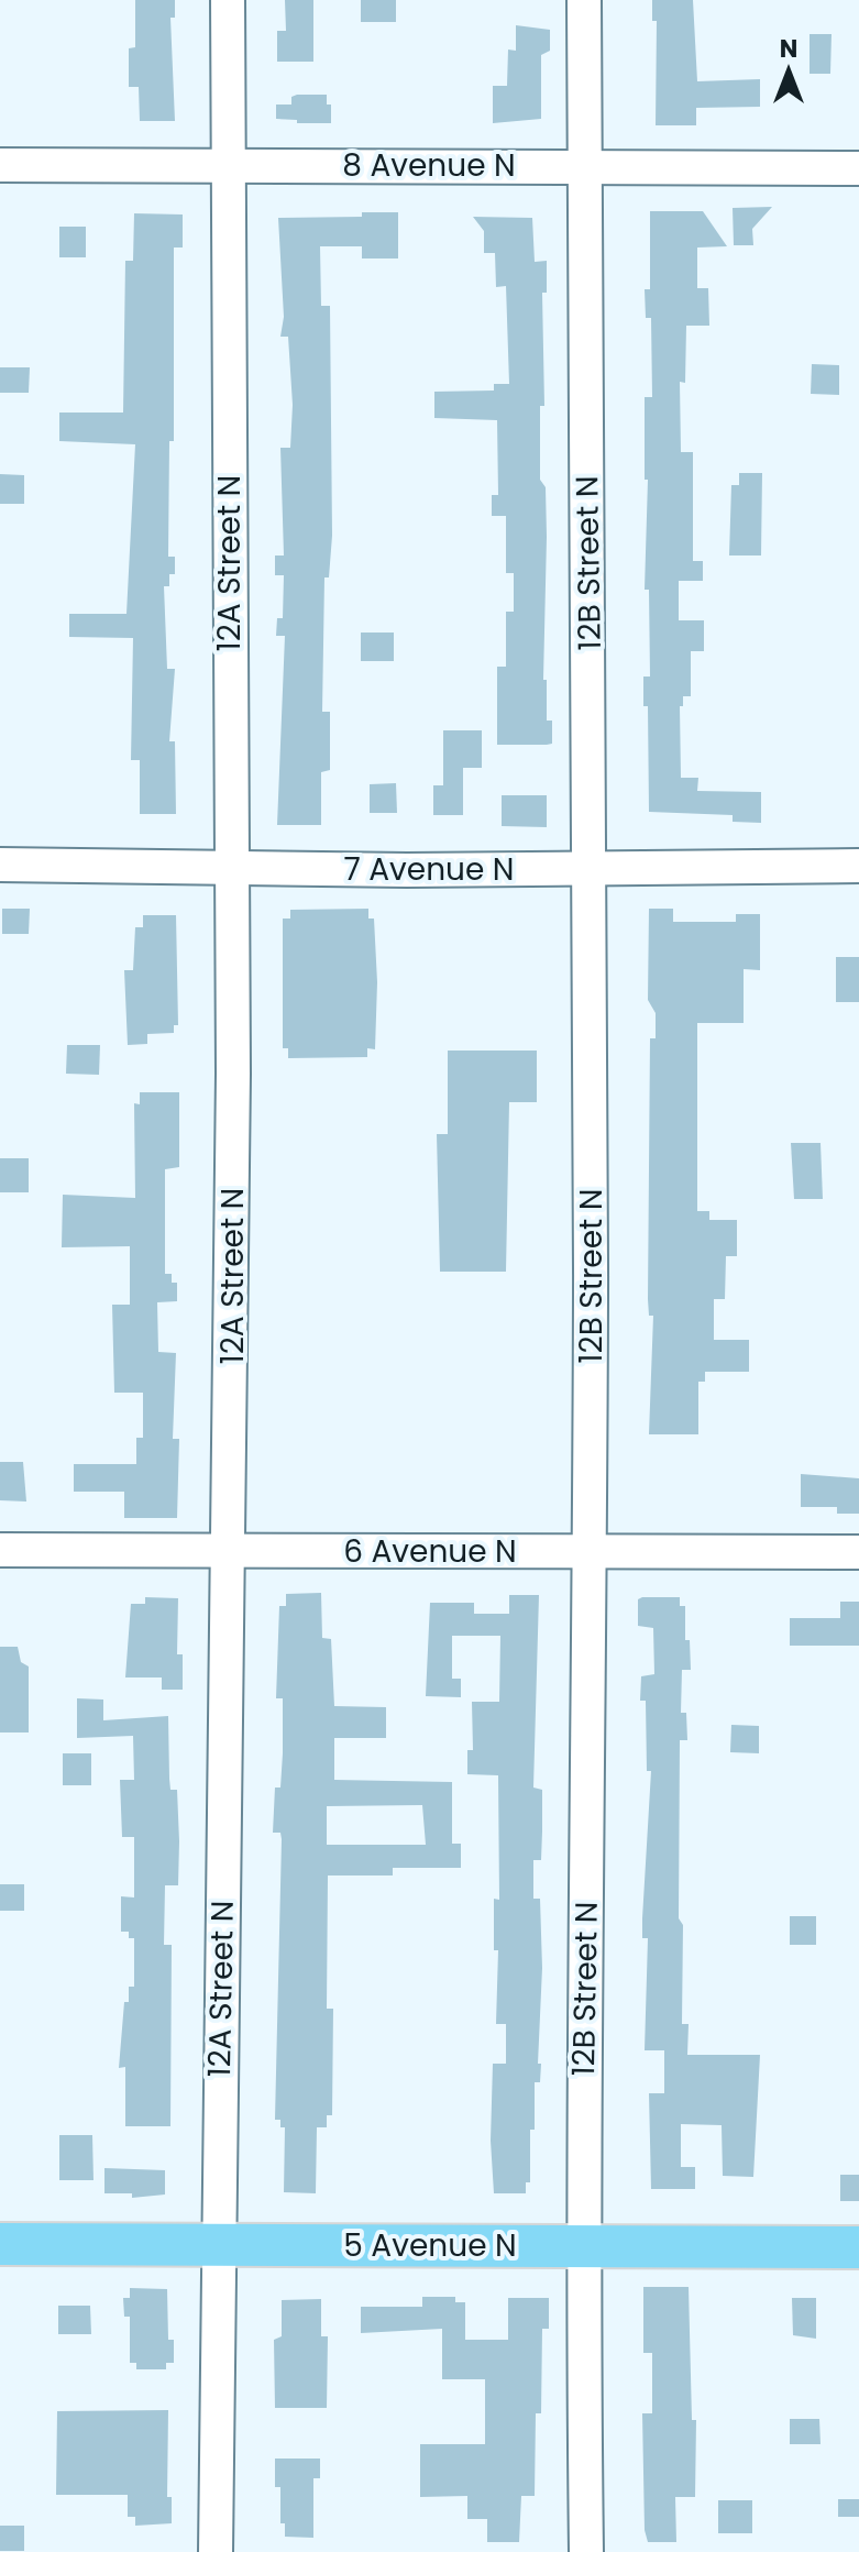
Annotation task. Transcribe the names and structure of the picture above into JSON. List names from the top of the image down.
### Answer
{
  "streets": {
    "main road": ["5 Avenue N"],
    "street": [
      "8 Avenue N",
      "12A Street N",
      "12B Street N",
      "7 Avenue N",
      "6 Avenue N"
    ]
  },
  "crossings": [
    ["8 Avenue N", "12A Street N"],
    ["8 Avenue N", "12B Street N"],
    ["12A Street N", "7 Avenue N"],
    ["12A Street N", "6 Avenue N"],
    ["12A Street N", "5 Avenue N"],
    ["12B Street N", "7 Avenue N"],
    ["12B Street N", "6 Avenue N"],
    ["12B Street N", "5 Avenue N"]
  ],
  "north": "top"
}
